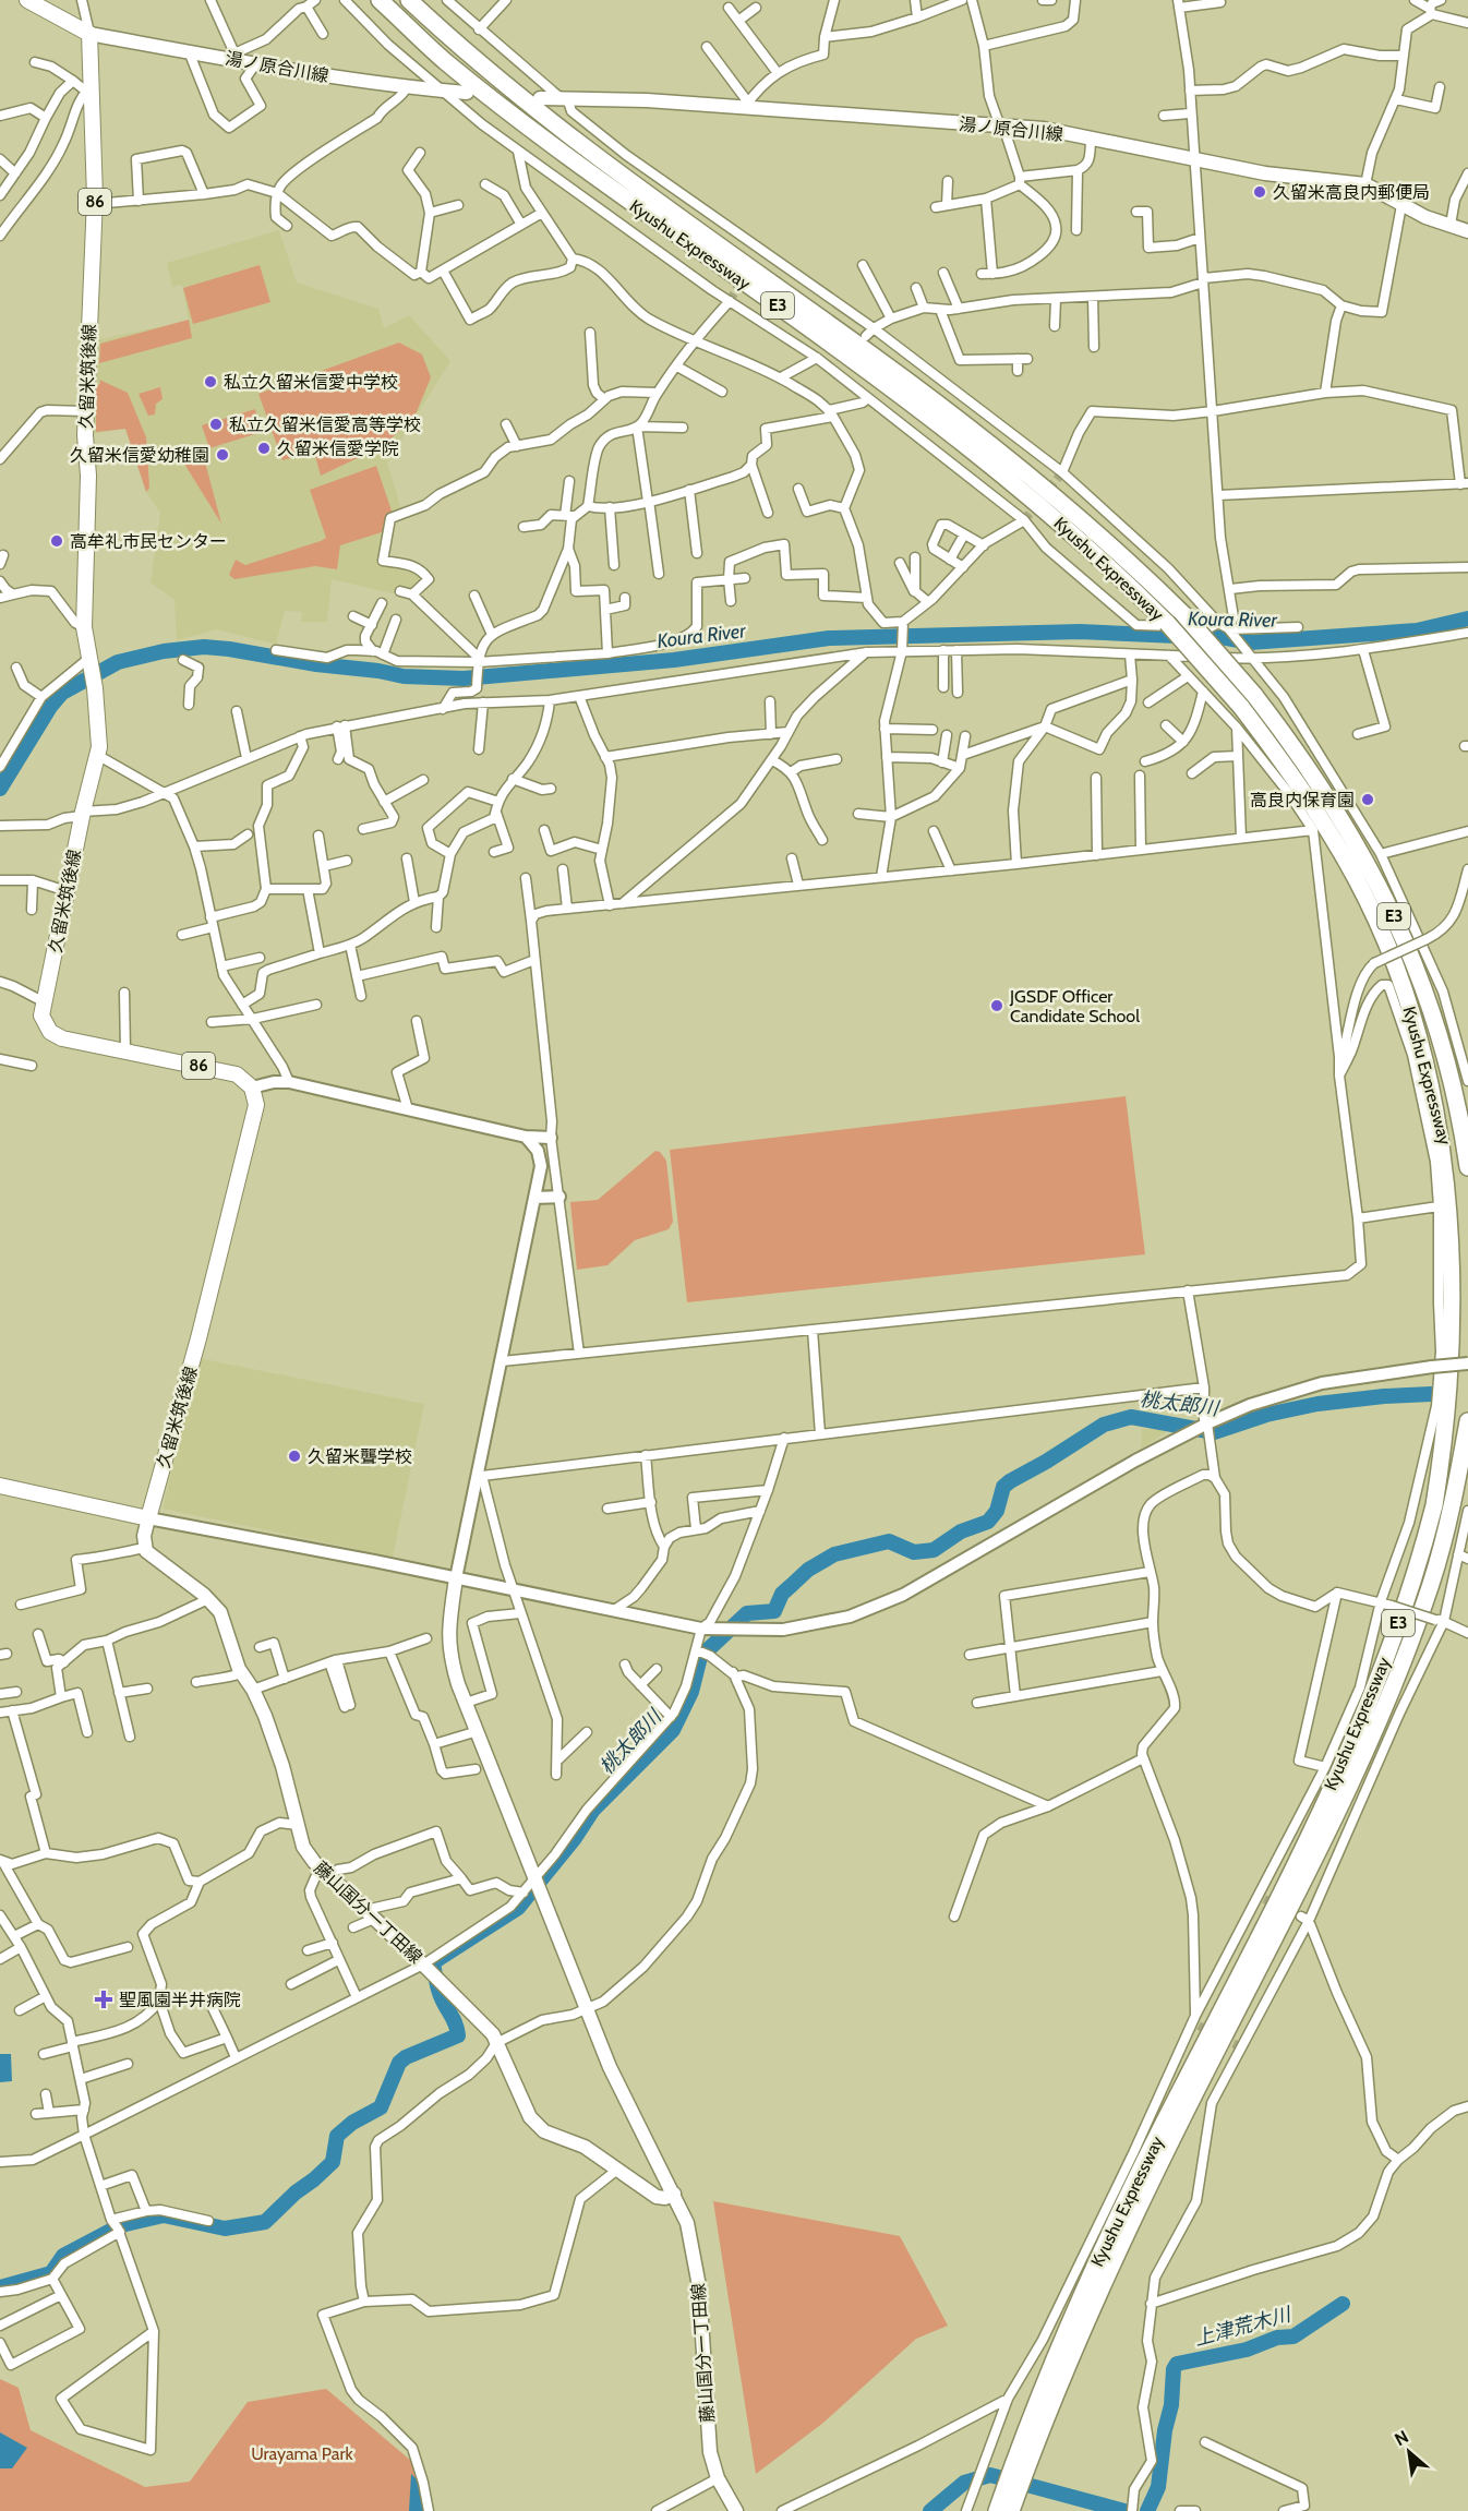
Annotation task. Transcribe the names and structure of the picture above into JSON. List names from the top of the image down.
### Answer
{
  "streets": {
    "highway": ["Kyushu Expressway", "E3"],
    "main road": [
      "湯ノ原合川線",
      "86",
      "久留米筑後線",
      "藤山国分一丁田線"
    ]
  },
  "crossings": [
    ["湯ノ原合川線", "久留米筑後線"]
  ],
  "water": ["Koura River", "桃太郎川", "上津荒木川"],
  "parks": ["Urayama Park"],
  "places": {
    "other": [
      "久留米高良内郵便局",
      "私立久留米信愛中学校",
      "私立久留米信愛高等学校",
      "久留米信愛学院",
      "久留米信愛幼稚園",
      "高牟礼市民センター",
      "高良内保育園",
      "JGSDF Officer Candidate School",
      "久留米聾学校"
    ],
    "health": ["聖風園半井病院"]
  },
  "north": "top left"
}
